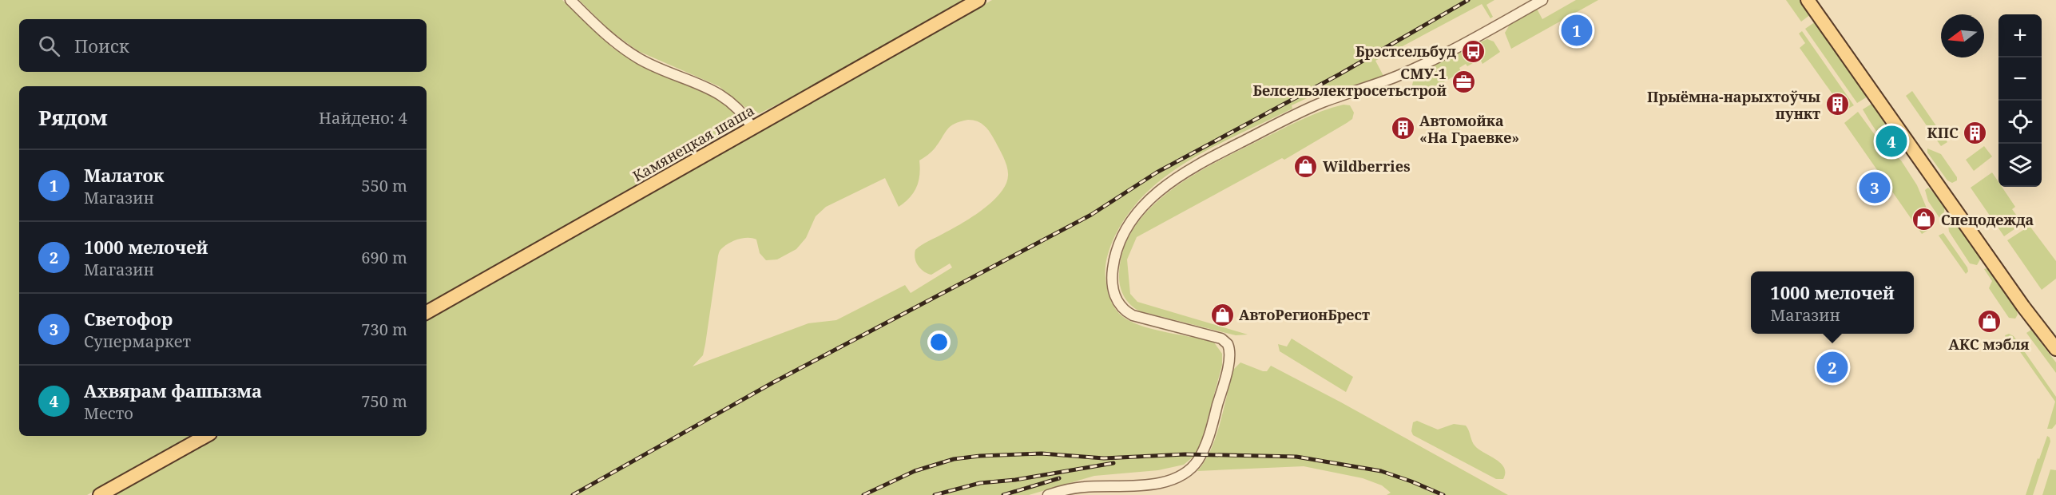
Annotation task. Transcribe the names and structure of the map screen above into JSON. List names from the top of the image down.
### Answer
{
  "streets": {
    "main road": ["Камянецкая шаша"]
  },
  "places": {
    "bus stop": ["Брэстсельбуд"],
    "office": ["СМУ-1 Белсельэлектросетьстрой"],
    "building": ["Прыёмна-нарыхтоўчы пункт", "Автомойка «На Граевке»", "КПС"],
    "shop": [
      "Wildberries",
      "Спецодежда",
      "АвтоРегионБрест",
      "АКС мэбля"
    ]
  },
  "north": "left",
  "page": {
    "pins": [
      "1",
      "4",
      "3",
      "2"
    ],
    "map_buttons": ["+", "−"],
    "search": "Поиск",
    "heading": ["Рядом", "Найдено: 4"],
    "list": [
      {
        "mark": "1",
        "name": "Малаток",
        "note": "Магазин",
        "value": "550 m"
      },
      {
        "mark": "2",
        "name": "1000 мелочей",
        "note": "Магазин",
        "value": "690 m"
      },
      {
        "mark": "3",
        "name": "Светофор",
        "note": "Супермаркет",
        "value": "730 m"
      },
      {
        "mark": "4",
        "name": "Ахвярам фашызма",
        "note": "Место",
        "value": "750 m"
      }
    ],
    "popup": ["1000 мелочей", "Магазин"]
  }
}
